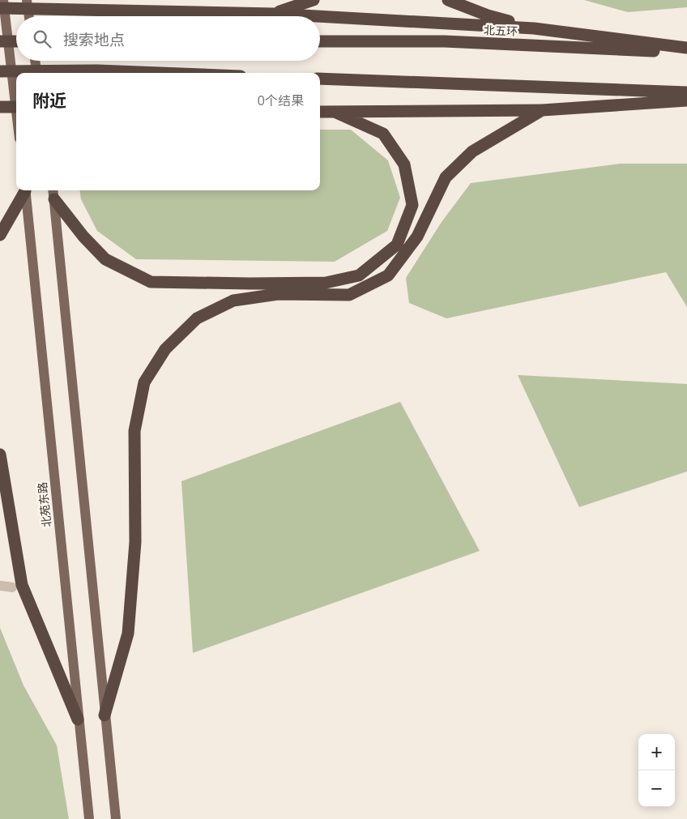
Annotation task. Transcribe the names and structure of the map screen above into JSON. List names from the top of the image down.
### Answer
{
  "streets": {
    "highway": ["北五环"],
    "main road": ["北苑东路"]
  },
  "page": {
    "search": "搜索地点",
    "heading": ["附近", "0个结果"],
    "map_buttons": ["+", "−"]
  }
}
